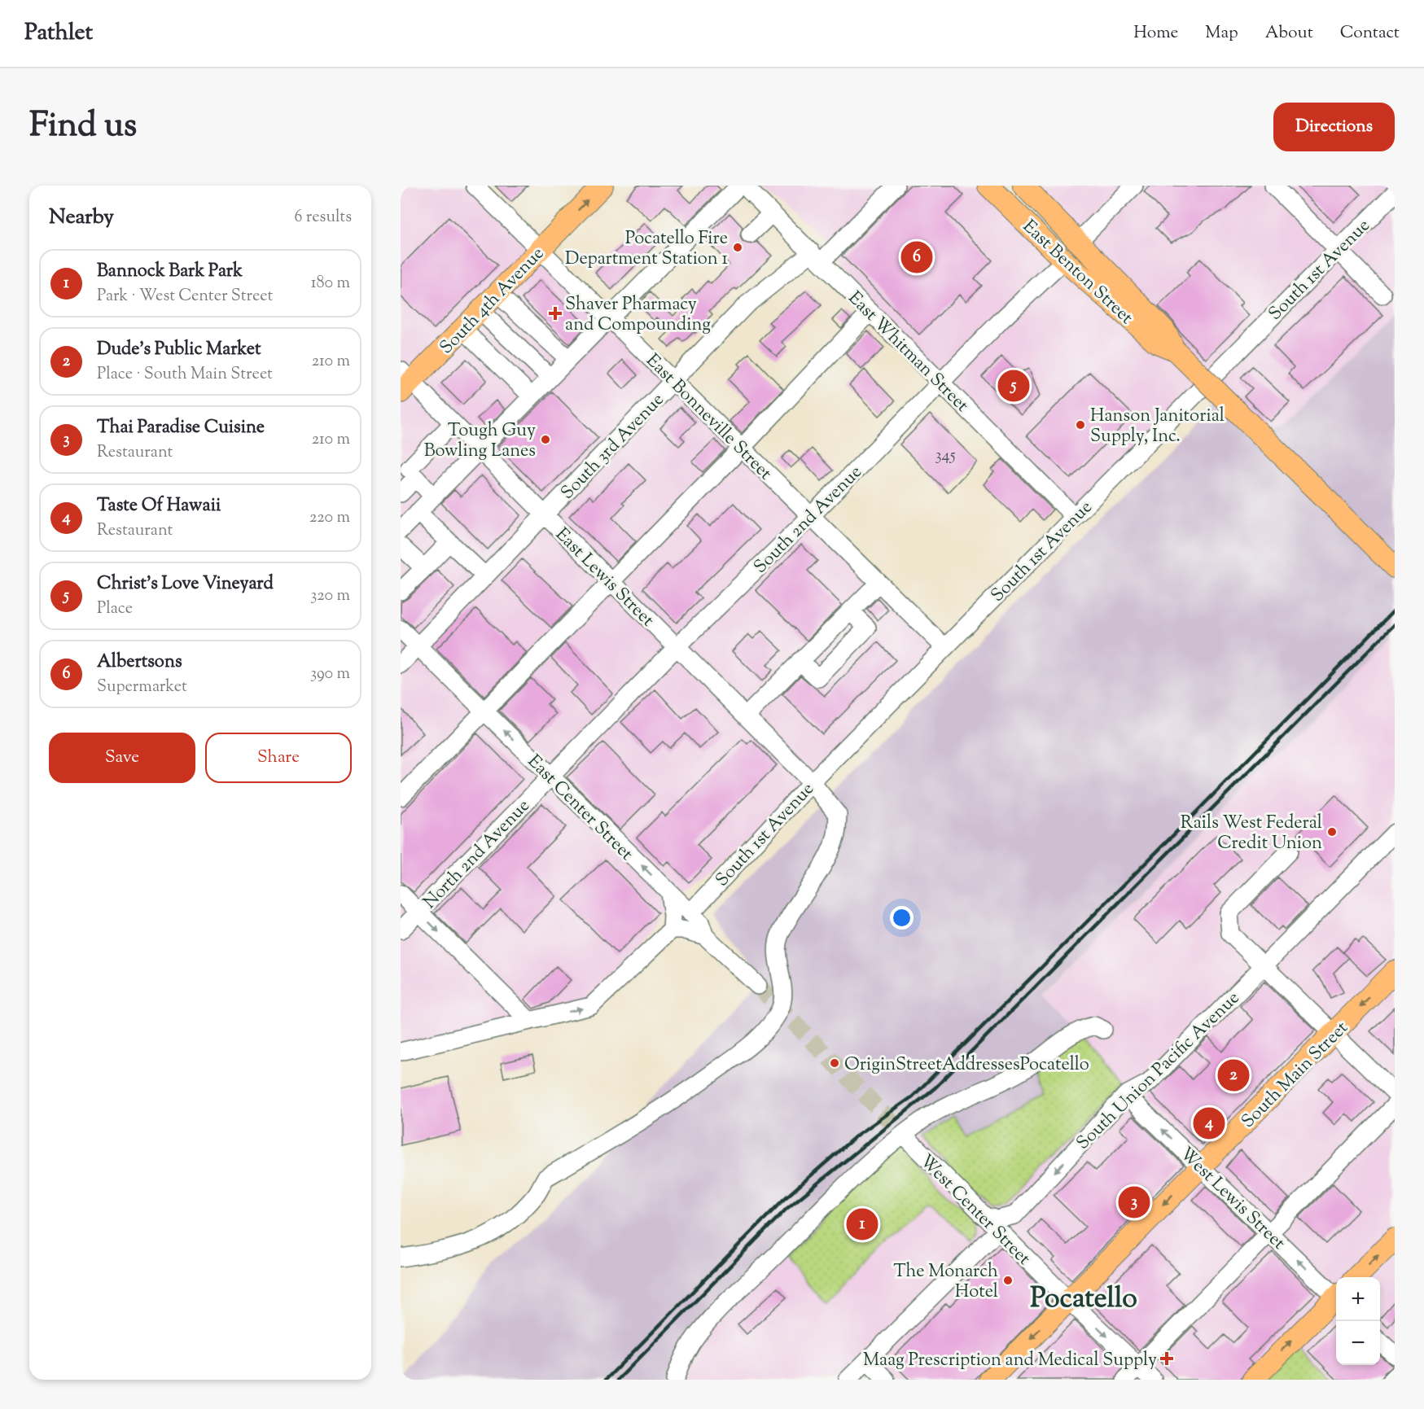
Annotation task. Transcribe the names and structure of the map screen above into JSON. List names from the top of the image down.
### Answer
{
  "streets": {
    "main road": ["East Benton Street", "South 4th Avenue", "South Main Street"],
    "street": [
      "South 1st Avenue",
      "East Whitman Street",
      "East Bonneville Street",
      "South 3rd Avenue",
      "South 2nd Avenue",
      "East Lewis Street",
      "East Center Street",
      "North 2nd Avenue",
      "South Union Pacific Avenue",
      "West Lewis Street",
      "West Center Street"
    ]
  },
  "crossings": [
    ["South 1st Avenue", "East Whitman Street"],
    ["South 1st Avenue", "East Bonneville Street"],
    ["South 1st Avenue", "East Lewis Street"],
    ["South 1st Avenue", "East Center Street"],
    ["East Benton Street", "South 2nd Avenue"],
    ["South 4th Avenue", "East Bonneville Street"],
    ["South 4th Avenue", "East Lewis Street"],
    ["East Whitman Street", "South 3rd Avenue"],
    ["East Whitman Street", "South 2nd Avenue"],
    ["East Bonneville Street", "South 3rd Avenue"],
    ["East Bonneville Street", "South 2nd Avenue"],
    ["South 3rd Avenue", "East Lewis Street"],
    ["South 3rd Avenue", "East Center Street"],
    ["South 2nd Avenue", "East Lewis Street"],
    ["South 2nd Avenue", "East Center Street"],
    ["South 2nd Avenue", "North 2nd Avenue"],
    ["East Center Street", "North 2nd Avenue"],
    ["South Union Pacific Avenue", "West Lewis Street"],
    ["South Main Street", "West Lewis Street"],
    ["South Main Street", "West Center Street"]
  ],
  "one_way": ["East Center Street", "South Main Street", "West Lewis Street"],
  "districts": ["Pocatello"],
  "places": {
    "other": [
      "Pocatello Fire Department Station 1",
      "Hanson Janitorial Supply, Inc.",
      "Tough Guy Bowling Lanes",
      "Rails West Federal Credit Union",
      "OriginStreetAddressesPocatello",
      "The Monarch Hotel"
    ],
    "health": ["Shaver Pharmacy and Compounding", "Maag Prescription and Medical Supply"]
  },
  "house_numbers": ["345"],
  "page": {
    "header": "Pathlet",
    "nav": [
      "Home",
      "Map",
      "About",
      "Contact"
    ],
    "title": "Find us",
    "buttons": [
      "Directions",
      ["Save", "Share"]
    ],
    "heading": ["Nearby", "6 results"],
    "pins": [
      "6",
      "5",
      "2",
      "4",
      "3",
      "1"
    ],
    "list": [
      {
        "mark": "1",
        "name": "Bannock Bark Park",
        "note": "Park · West Center Street",
        "value": "180 m"
      },
      {
        "mark": "2",
        "name": "Dude's Public Market",
        "note": "Place · South Main Street",
        "value": "210 m"
      },
      {
        "mark": "3",
        "name": "Thai Paradise Cuisine",
        "note": "Restaurant",
        "value": "210 m"
      },
      {
        "mark": "4",
        "name": "Taste Of Hawaii",
        "note": "Restaurant",
        "value": "220 m"
      },
      {
        "mark": "5",
        "name": "Christ's Love Vineyard",
        "note": "Place",
        "value": "320 m"
      },
      {
        "mark": "6",
        "name": "Albertsons",
        "note": "Supermarket",
        "value": "390 m"
      }
    ],
    "map_buttons": ["+", "−"]
  }
}
